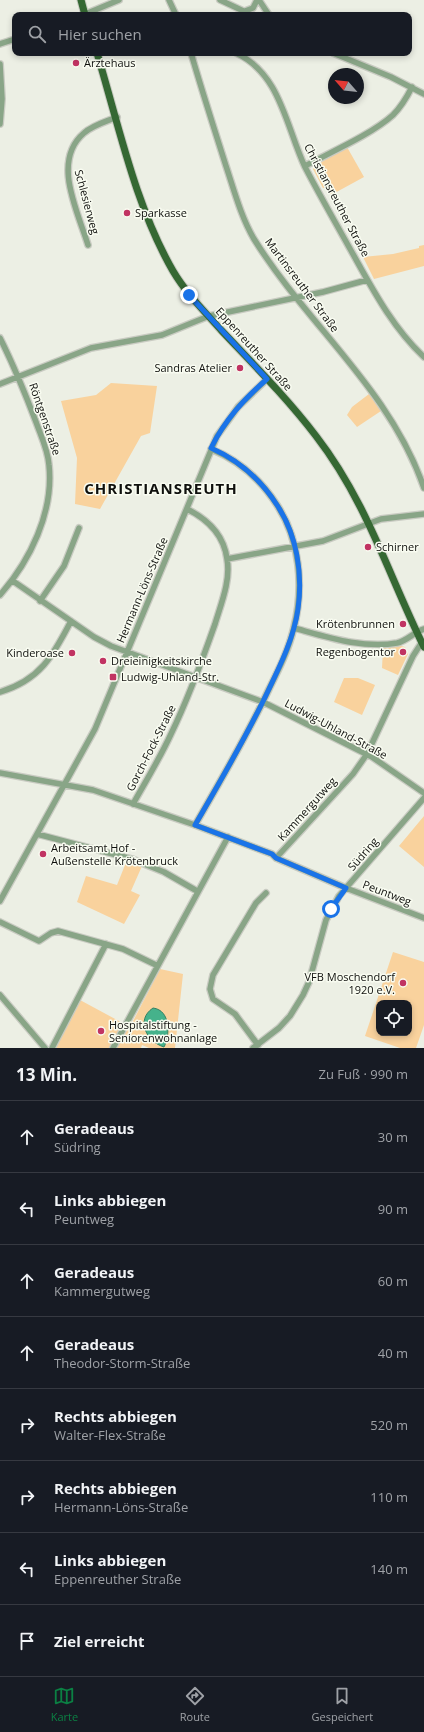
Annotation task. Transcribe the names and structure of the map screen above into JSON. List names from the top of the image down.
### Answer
{
  "streets": {
    "main road": ["Eppenreuther Straße"],
    "street": [
      "Christiansreuther Straße",
      "Schlesierweg",
      "Martinsreuther Straße",
      "Röntgenstraße",
      "Hermann-Löns-Straße",
      "Ludwig-Uhland-Straße",
      "Gorch-Fock-Straße",
      "Kammergutweg",
      "Südring",
      "Peuntweg"
    ]
  },
  "crossings": [
    ["Schlesierweg", "Eppenreuther Straße"],
    ["Eppenreuther Straße", "Hermann-Löns-Straße"],
    ["Eppenreuther Straße", "Kammergutweg"],
    ["Röntgenstraße", "Ludwig-Uhland-Straße"],
    ["Hermann-Löns-Straße", "Ludwig-Uhland-Straße"],
    ["Hermann-Löns-Straße", "Gorch-Fock-Straße"],
    ["Hermann-Löns-Straße", "Kammergutweg"],
    ["Ludwig-Uhland-Straße", "Gorch-Fock-Straße"],
    ["Ludwig-Uhland-Straße", "Kammergutweg"],
    ["Gorch-Fock-Straße", "Kammergutweg"],
    ["Kammergutweg", "Peuntweg"],
    ["Südring", "Peuntweg"]
  ],
  "districts": ["CHRISTIANSREUTH"],
  "places": {
    "other": [
      "Ärztehaus",
      "Sparkasse",
      "Sandras Atelier",
      "Schirner",
      "Krötenbrunnen",
      "Regenbogentor",
      "Kinderoase",
      "Dreieinigkeitskirche",
      "Arbeitsamt Hof - Außenstelle Krötenbruck",
      "VFB Moschendorf 1920 e.V.",
      "Hospitalstiftung - Seniorenwohnanlage"
    ],
    "transit": ["Ludwig-Uhland-Str."]
  },
  "north": "top left",
  "page": {
    "search": "Hier suchen",
    "heading": ["13 Min.", "Zu Fuß · 990 m"],
    "list": [
      ["Geradeaus", "Südring", "30 m"],
      ["Links abbiegen", "Peuntweg", "90 m"],
      ["Geradeaus", "Kammergutweg", "60 m"],
      ["Geradeaus", "Theodor-Storm-Straße", "40 m"],
      ["Rechts abbiegen", "Walter-Flex-Straße", "520 m"],
      ["Rechts abbiegen", "Hermann-Löns-Straße", "110 m"],
      ["Links abbiegen", "Eppenreuther Straße", "140 m"],
      "Ziel erreicht"
    ],
    "nav": ["Karte", "Route", "Gespeichert"]
  }
}
